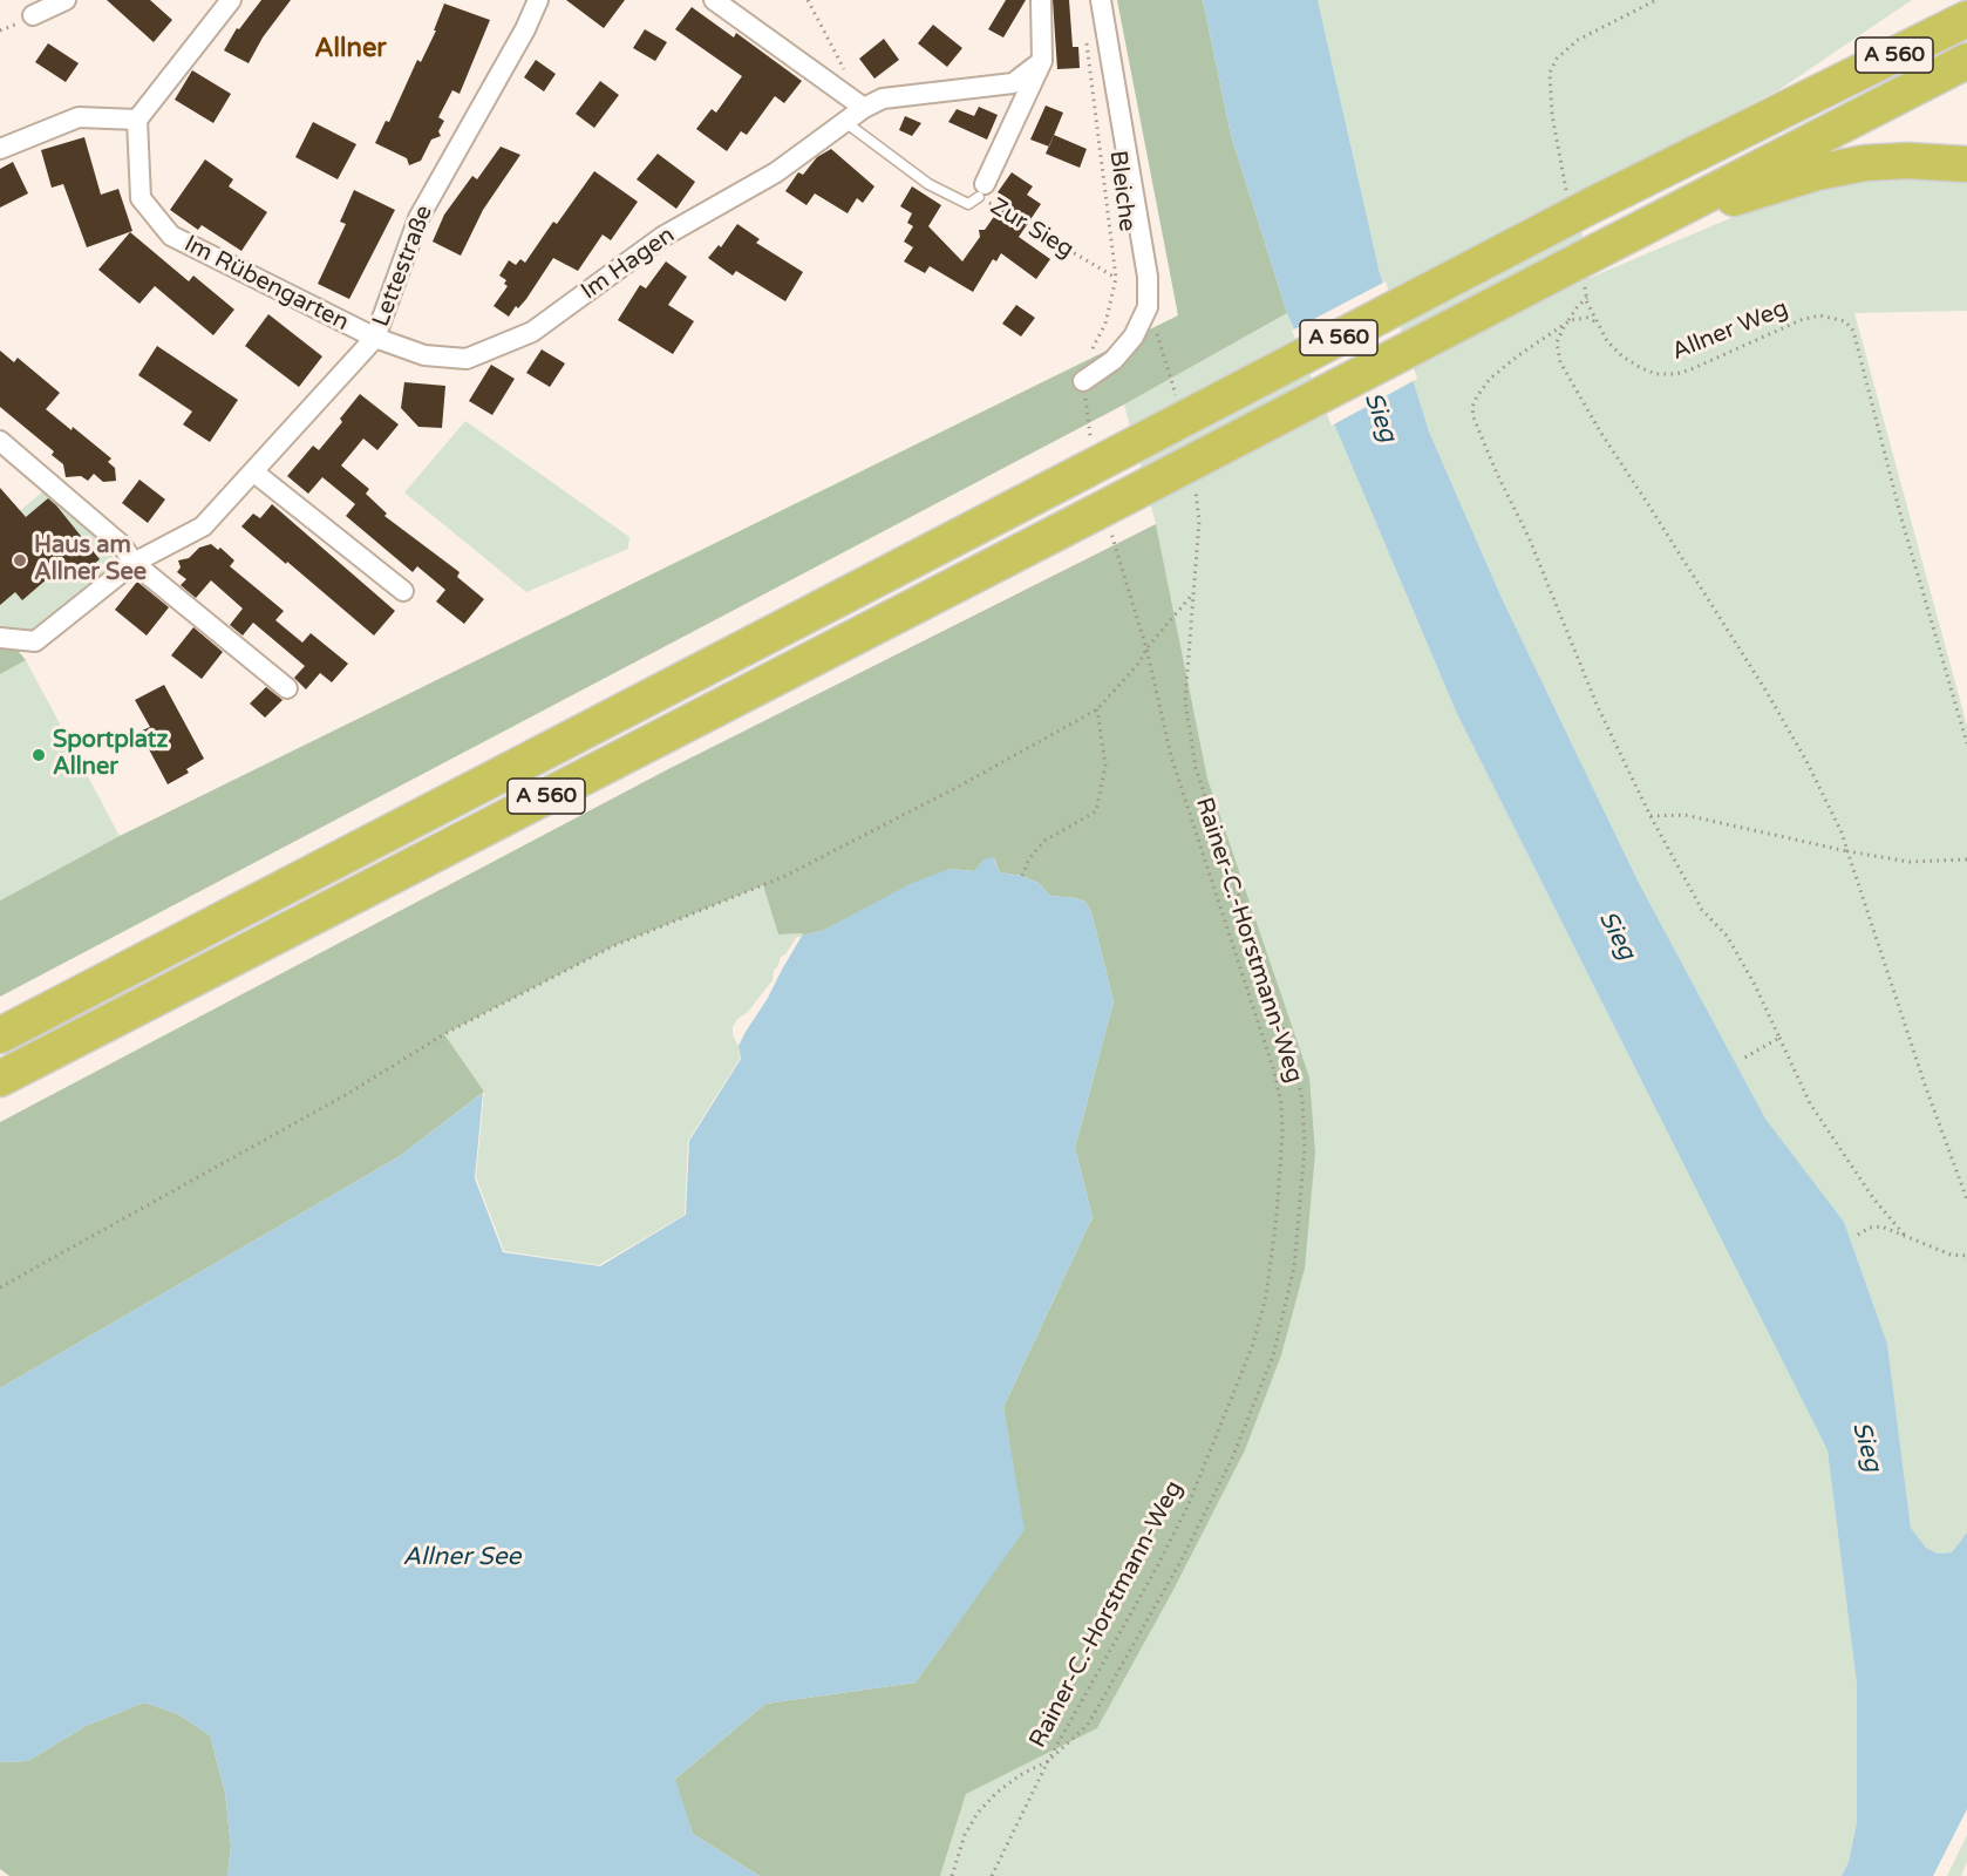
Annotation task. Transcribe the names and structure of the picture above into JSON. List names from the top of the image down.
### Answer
{
  "streets": {
    "highway": ["A 560"],
    "street": ["Im Hagen", "Lettestraße", "Im Rübengarten"],
    "lane": ["Zur Sieg"],
    "path": ["Bleiche", "Allner Weg", "Rainer-C.-Horstmann-Weg"]
  },
  "crossings": [
    ["Bleiche", "Zur Sieg"],
    ["Zur Sieg", "Im Hagen"],
    ["Im Hagen", "Lettestraße"],
    ["Im Hagen", "Im Rübengarten"],
    ["Lettestraße", "Im Rübengarten"]
  ],
  "districts": ["Allner"],
  "water": ["Sieg", "Allner See"],
  "places": ["Haus am Allner See", "Sportplatz Allner"]
}
